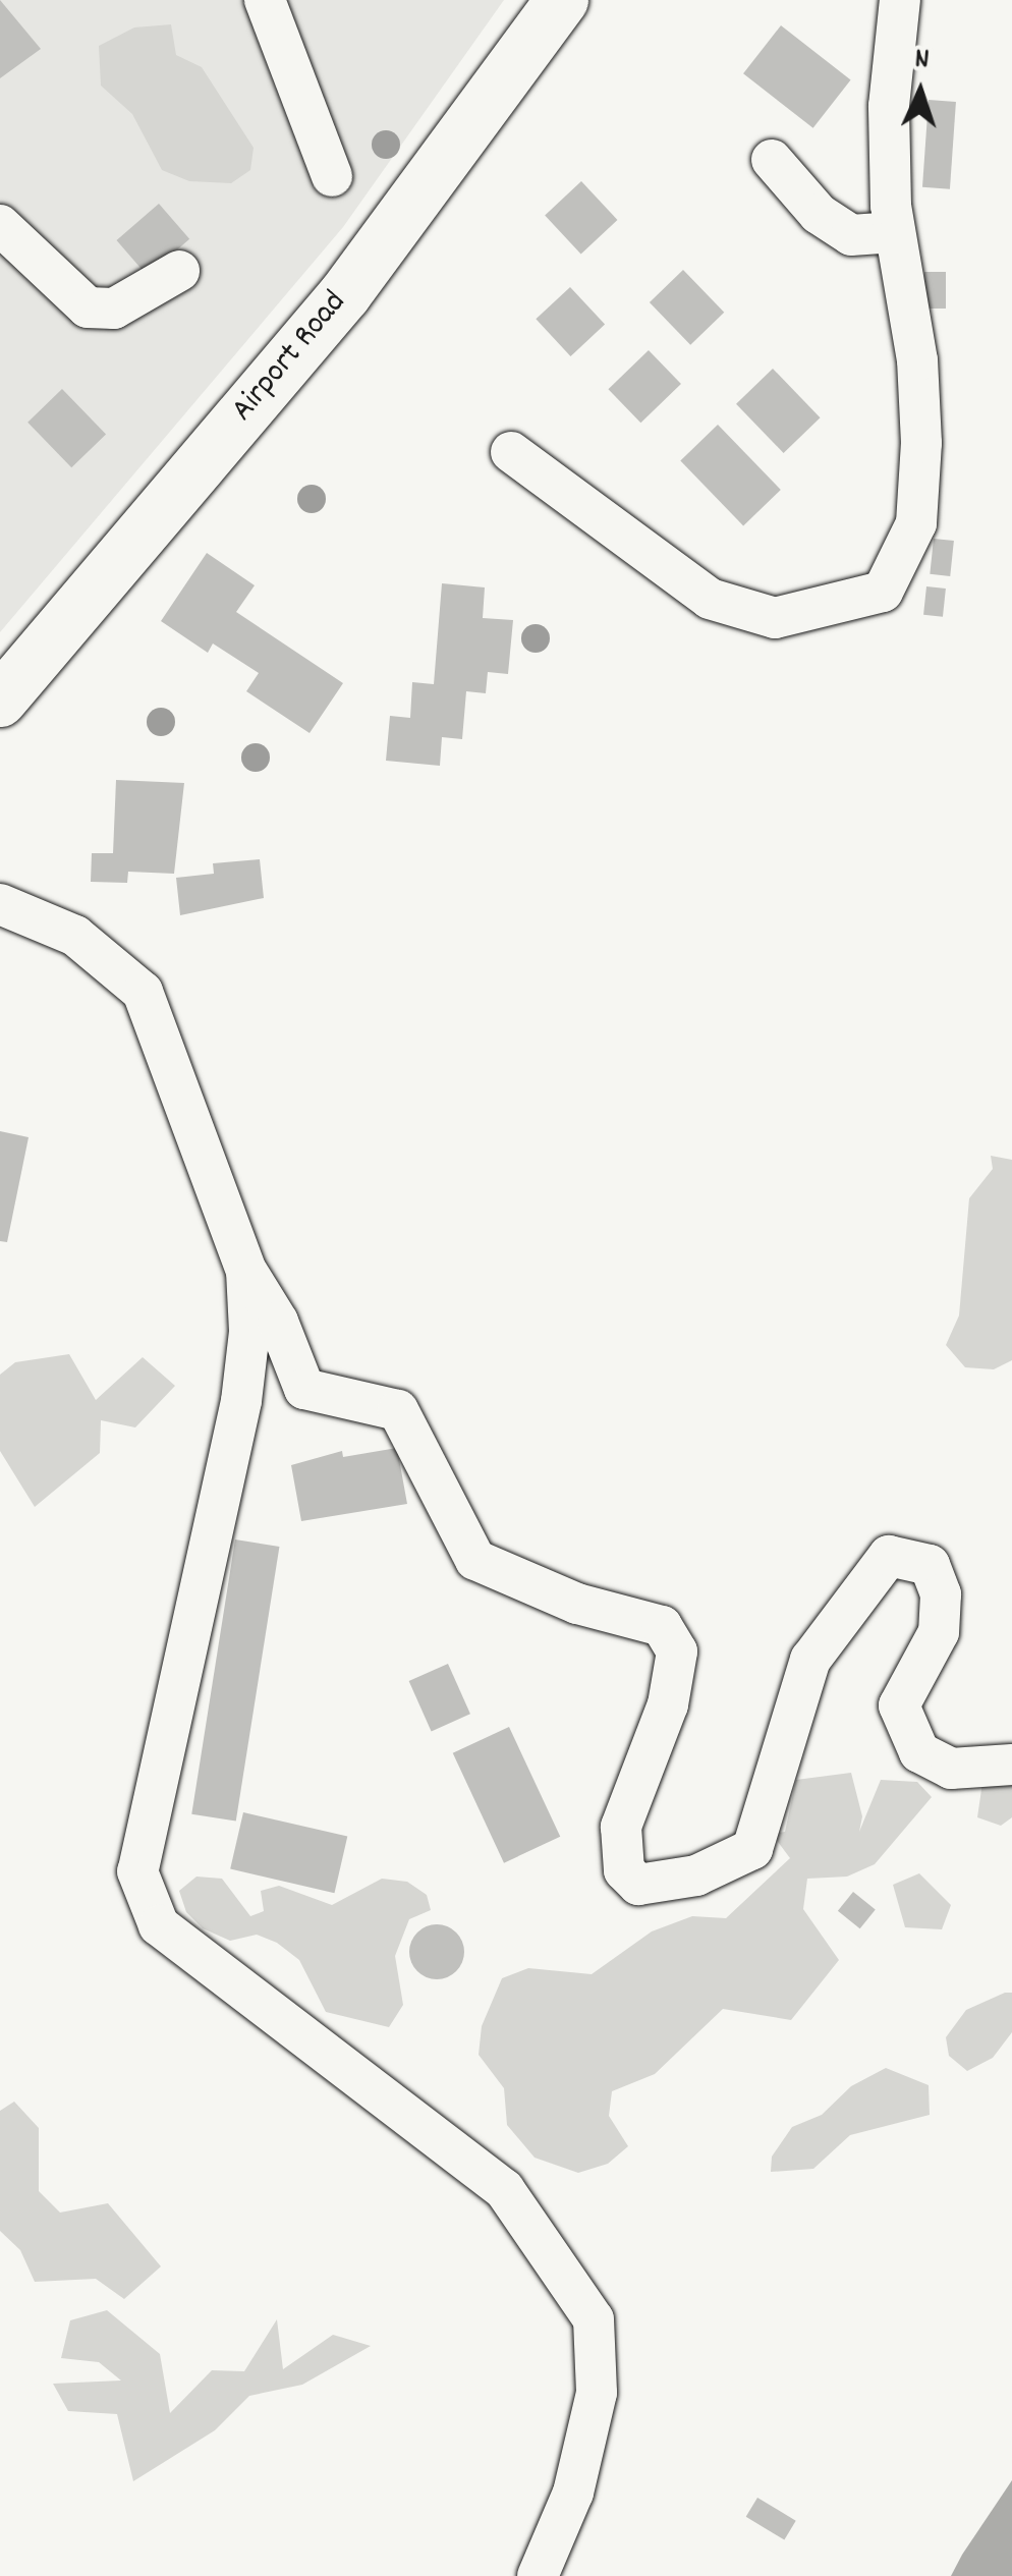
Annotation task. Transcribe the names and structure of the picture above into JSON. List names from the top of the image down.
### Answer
{
  "streets": {
    "main road": ["Airport Road"]
  },
  "north": "top"
}
